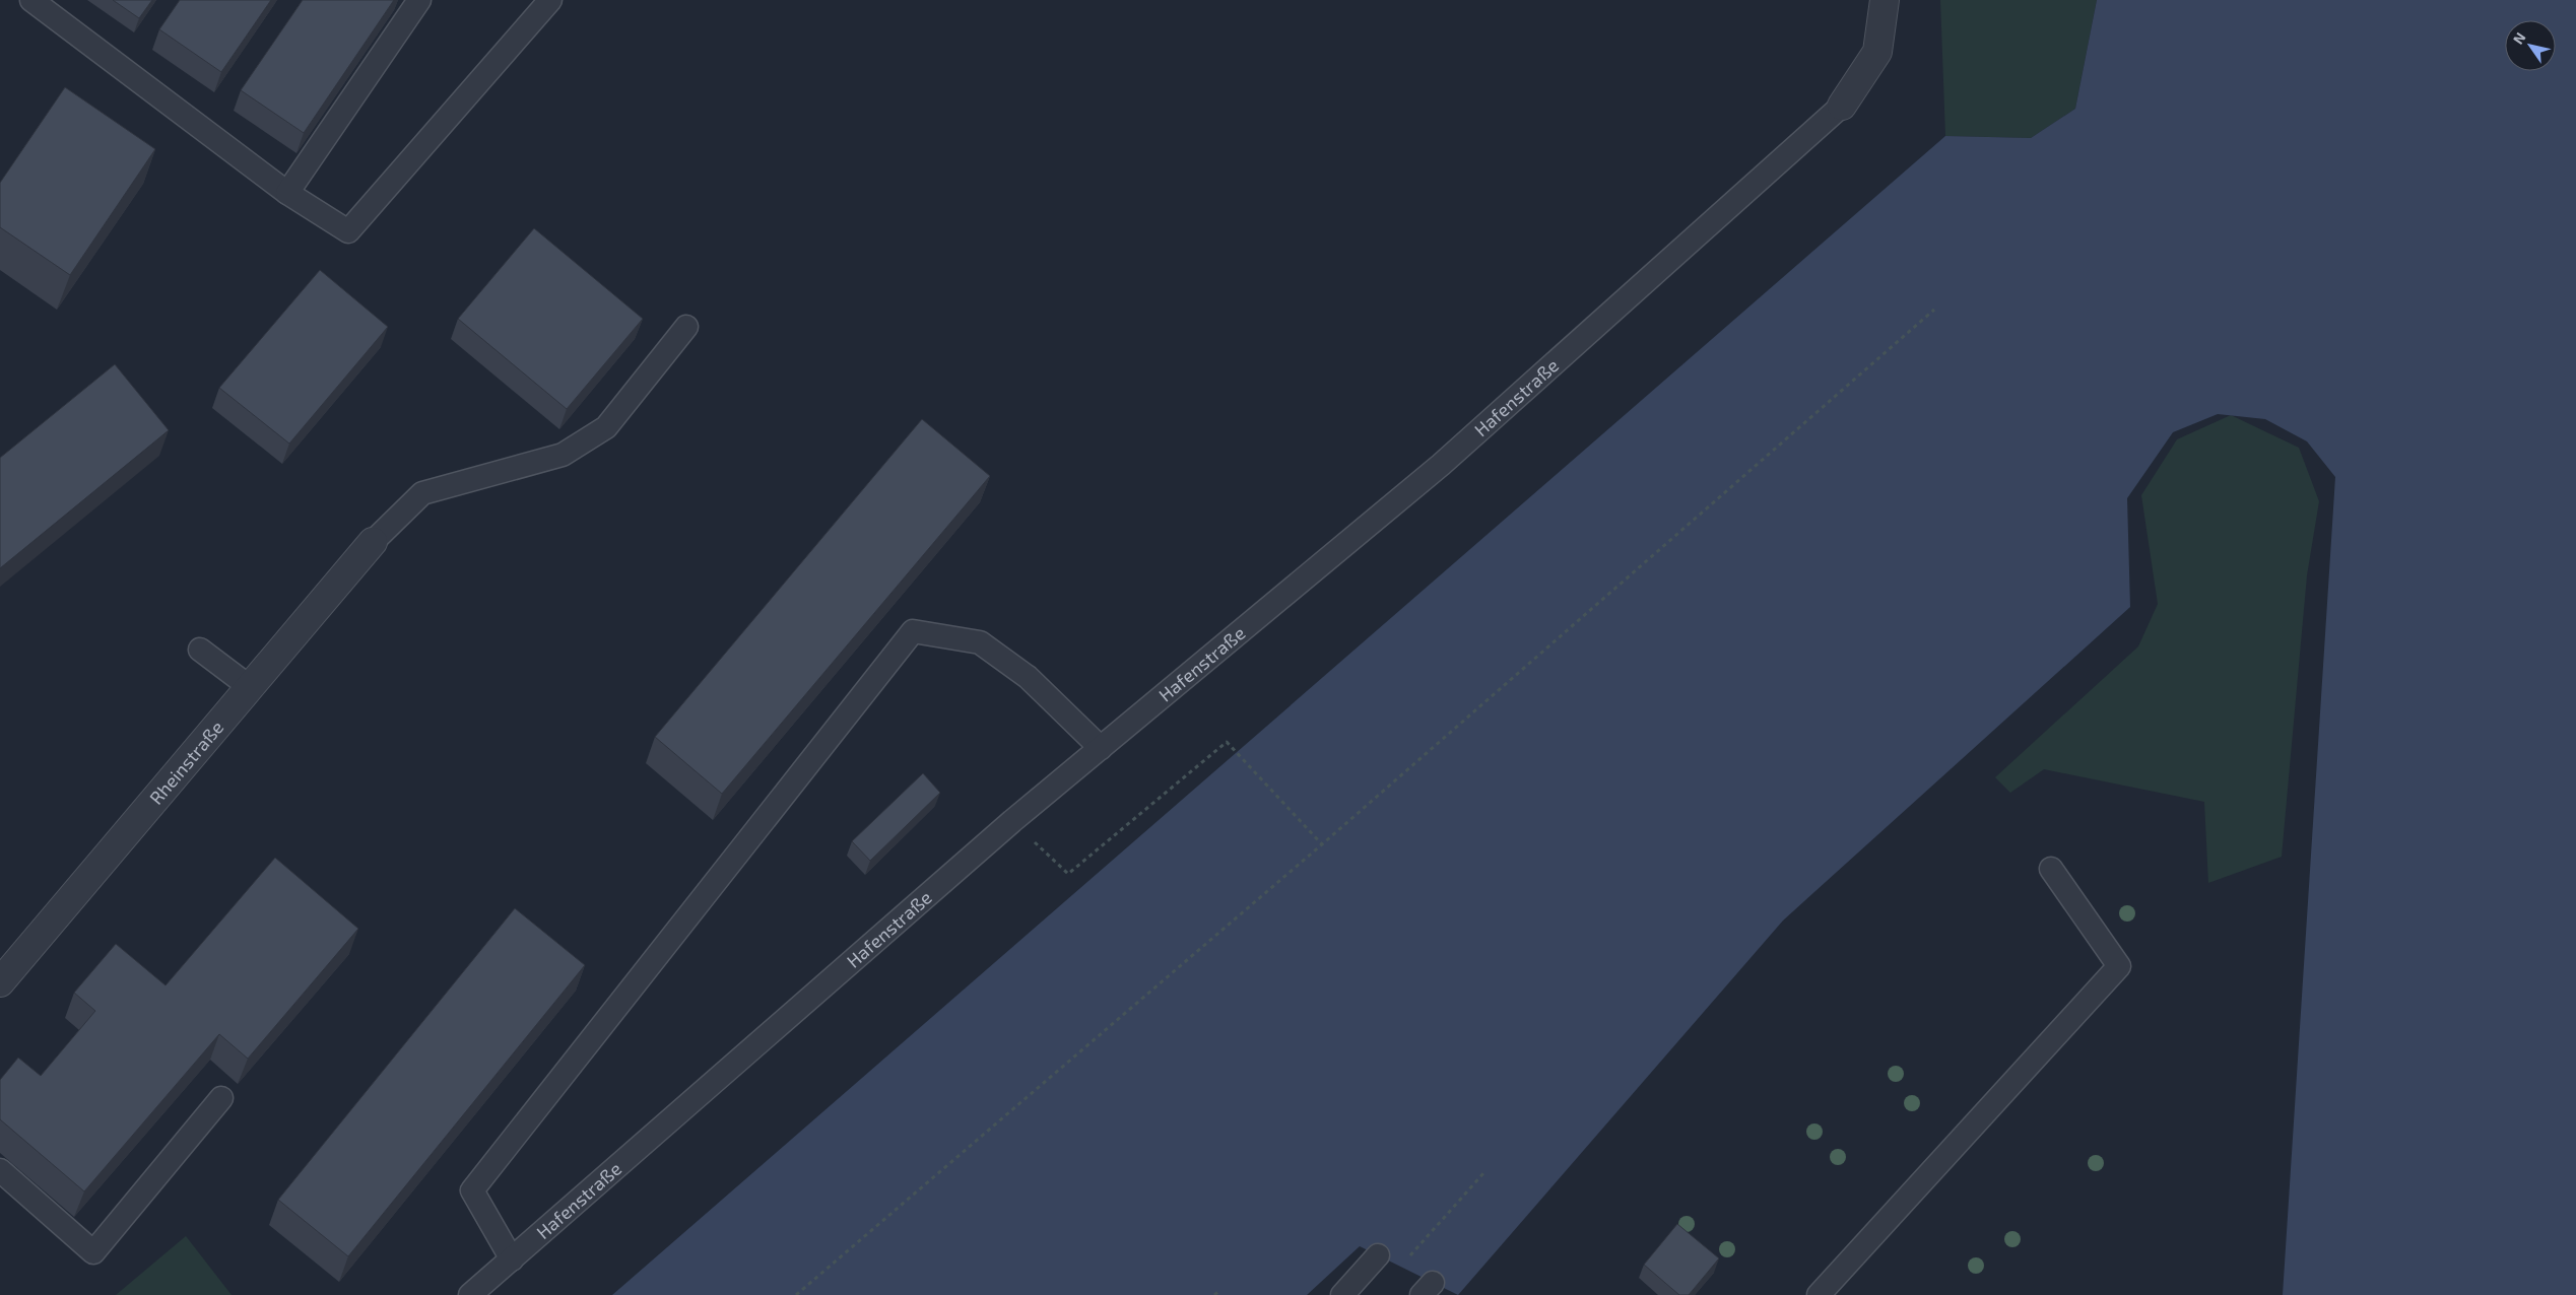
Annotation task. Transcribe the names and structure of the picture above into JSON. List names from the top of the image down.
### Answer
{
  "streets": {
    "street": ["Hafenstraße", "Rheinstraße"]
  },
  "north": "top left"
}
